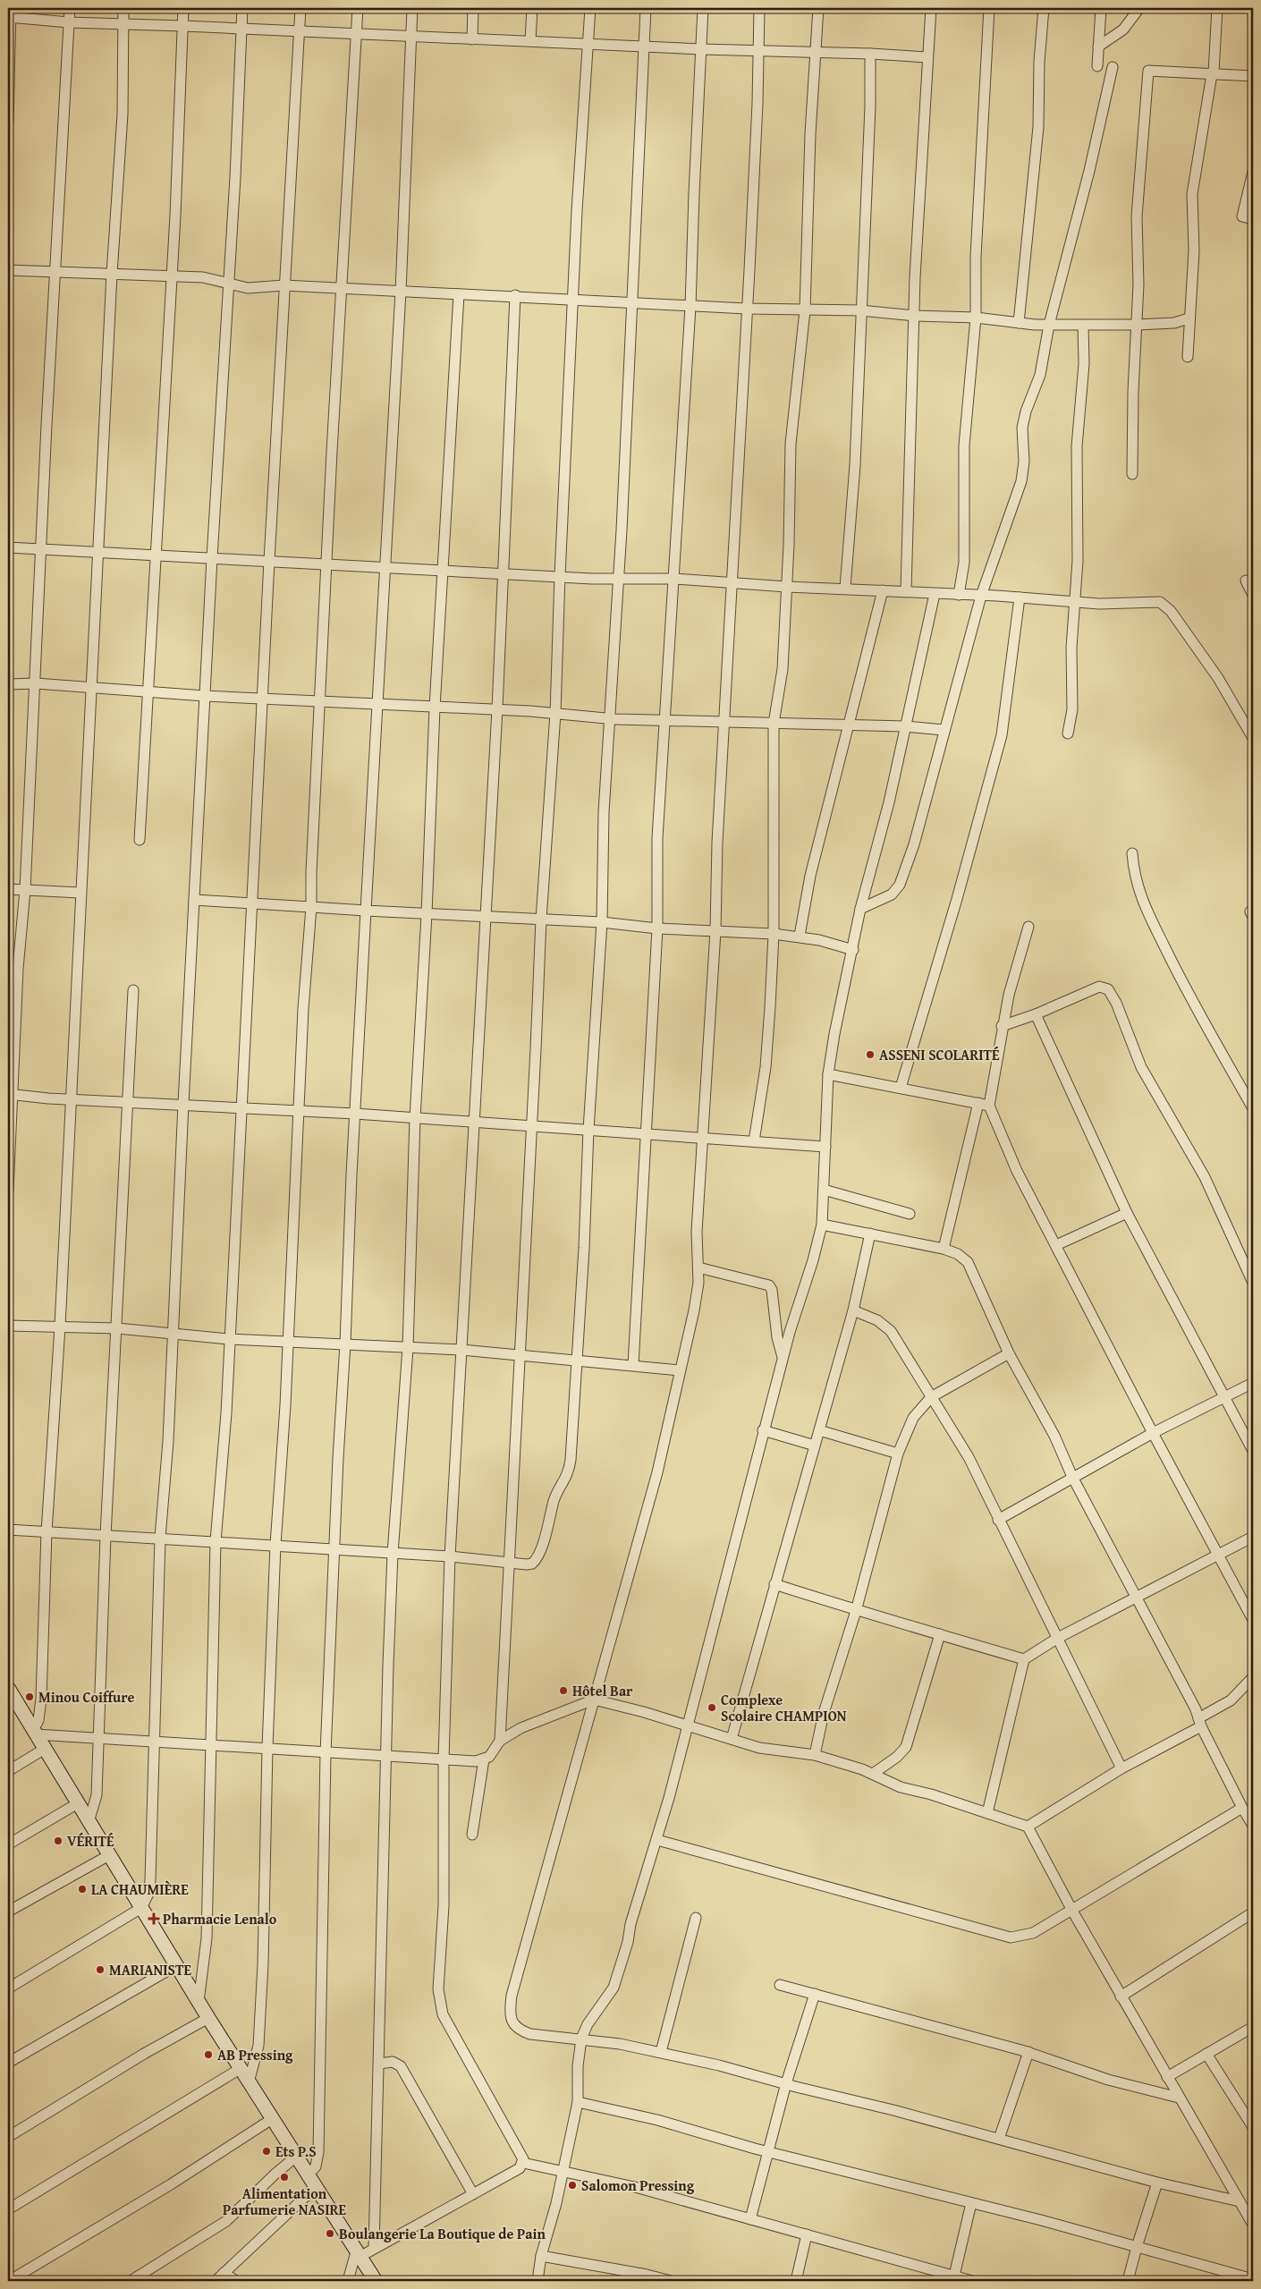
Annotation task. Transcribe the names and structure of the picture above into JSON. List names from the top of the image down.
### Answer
{
  "places": {
    "other": [
      "ASSENI SCOLARITÉ",
      "Hôtel Bar",
      "Minou Coiffure",
      "Complexe Scolaire CHAMPION",
      "VÉRITÉ",
      "LA CHAUMIÈRE",
      "MARIANISTE",
      "AB Pressing",
      "Ets P.S",
      "Alimentation Parfumerie NASIRE",
      "Salomon Pressing",
      "Boulangerie La Boutique de Pain"
    ],
    "health": ["Pharmacie Lenalo"]
  }
}
